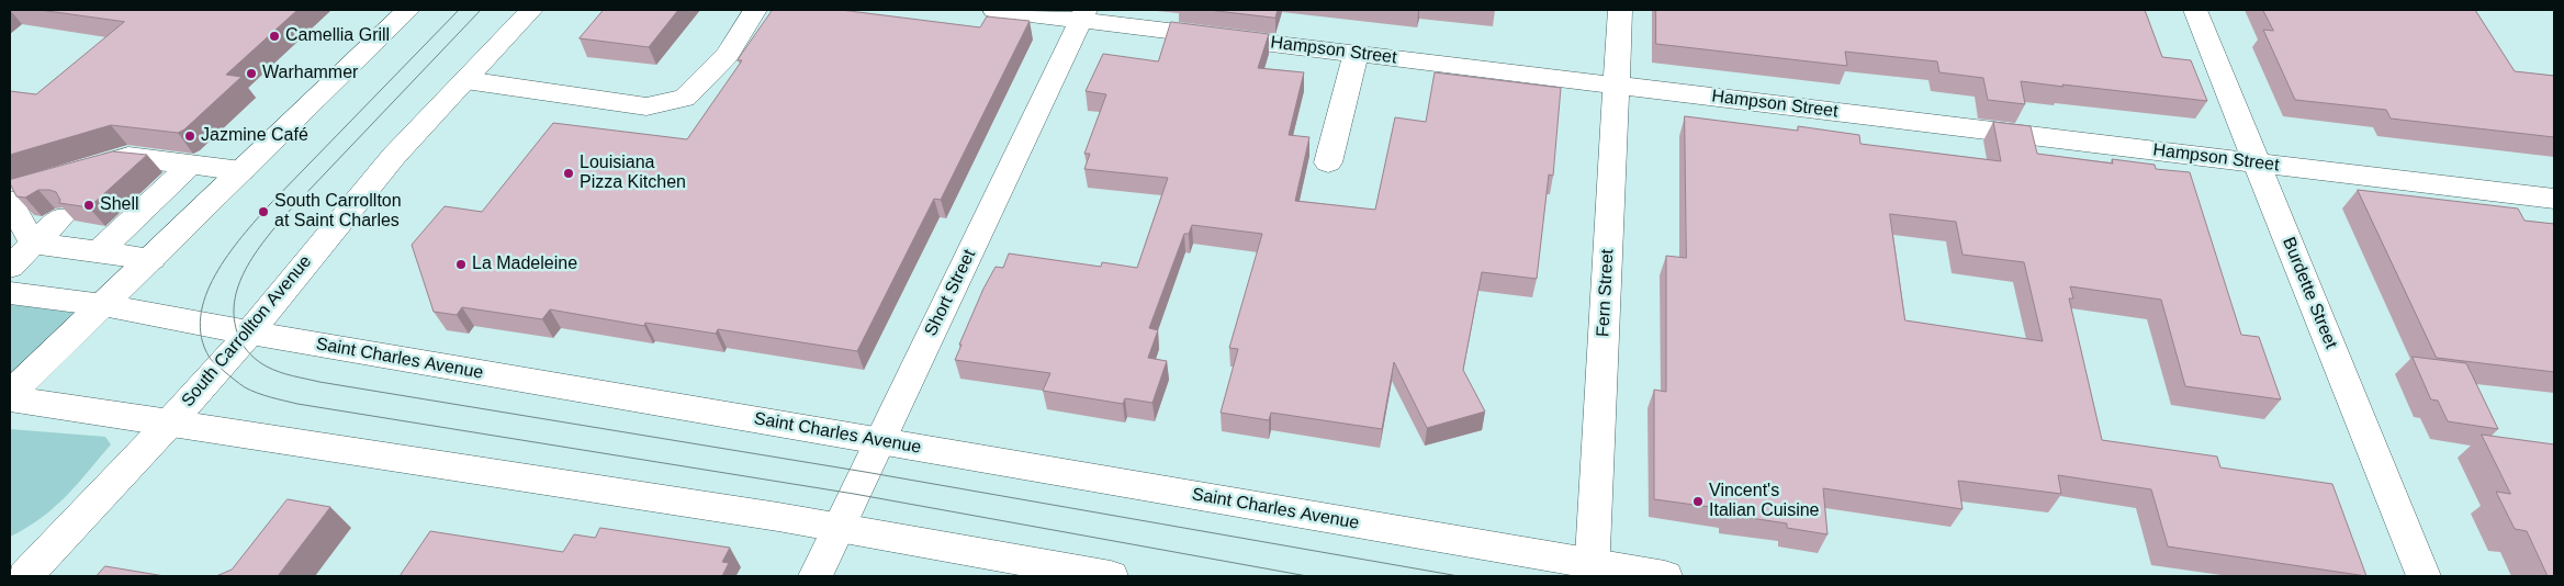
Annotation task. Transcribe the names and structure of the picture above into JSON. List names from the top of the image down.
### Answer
{
  "streets": {
    "street": [
      "Hampson Street",
      "Short Street",
      "Fern Street",
      "Burdette Street",
      "South Carrollton Avenue",
      "Saint Charles Avenue"
    ]
  },
  "crossings": [
    ["Hampson Street", "Short Street"],
    ["Hampson Street", "Fern Street"],
    ["Hampson Street", "Burdette Street"],
    ["Short Street", "Saint Charles Avenue"],
    ["Fern Street", "Saint Charles Avenue"],
    ["South Carrollton Avenue", "Saint Charles Avenue"]
  ],
  "places": [
    "Camellia Grill",
    "Warhammer",
    "Jazmine Café",
    "Louisiana Pizza Kitchen",
    "Shell",
    "South Carrollton at Saint Charles",
    "La Madeleine",
    "Vincent's Italian Cuisine"
  ]
}
